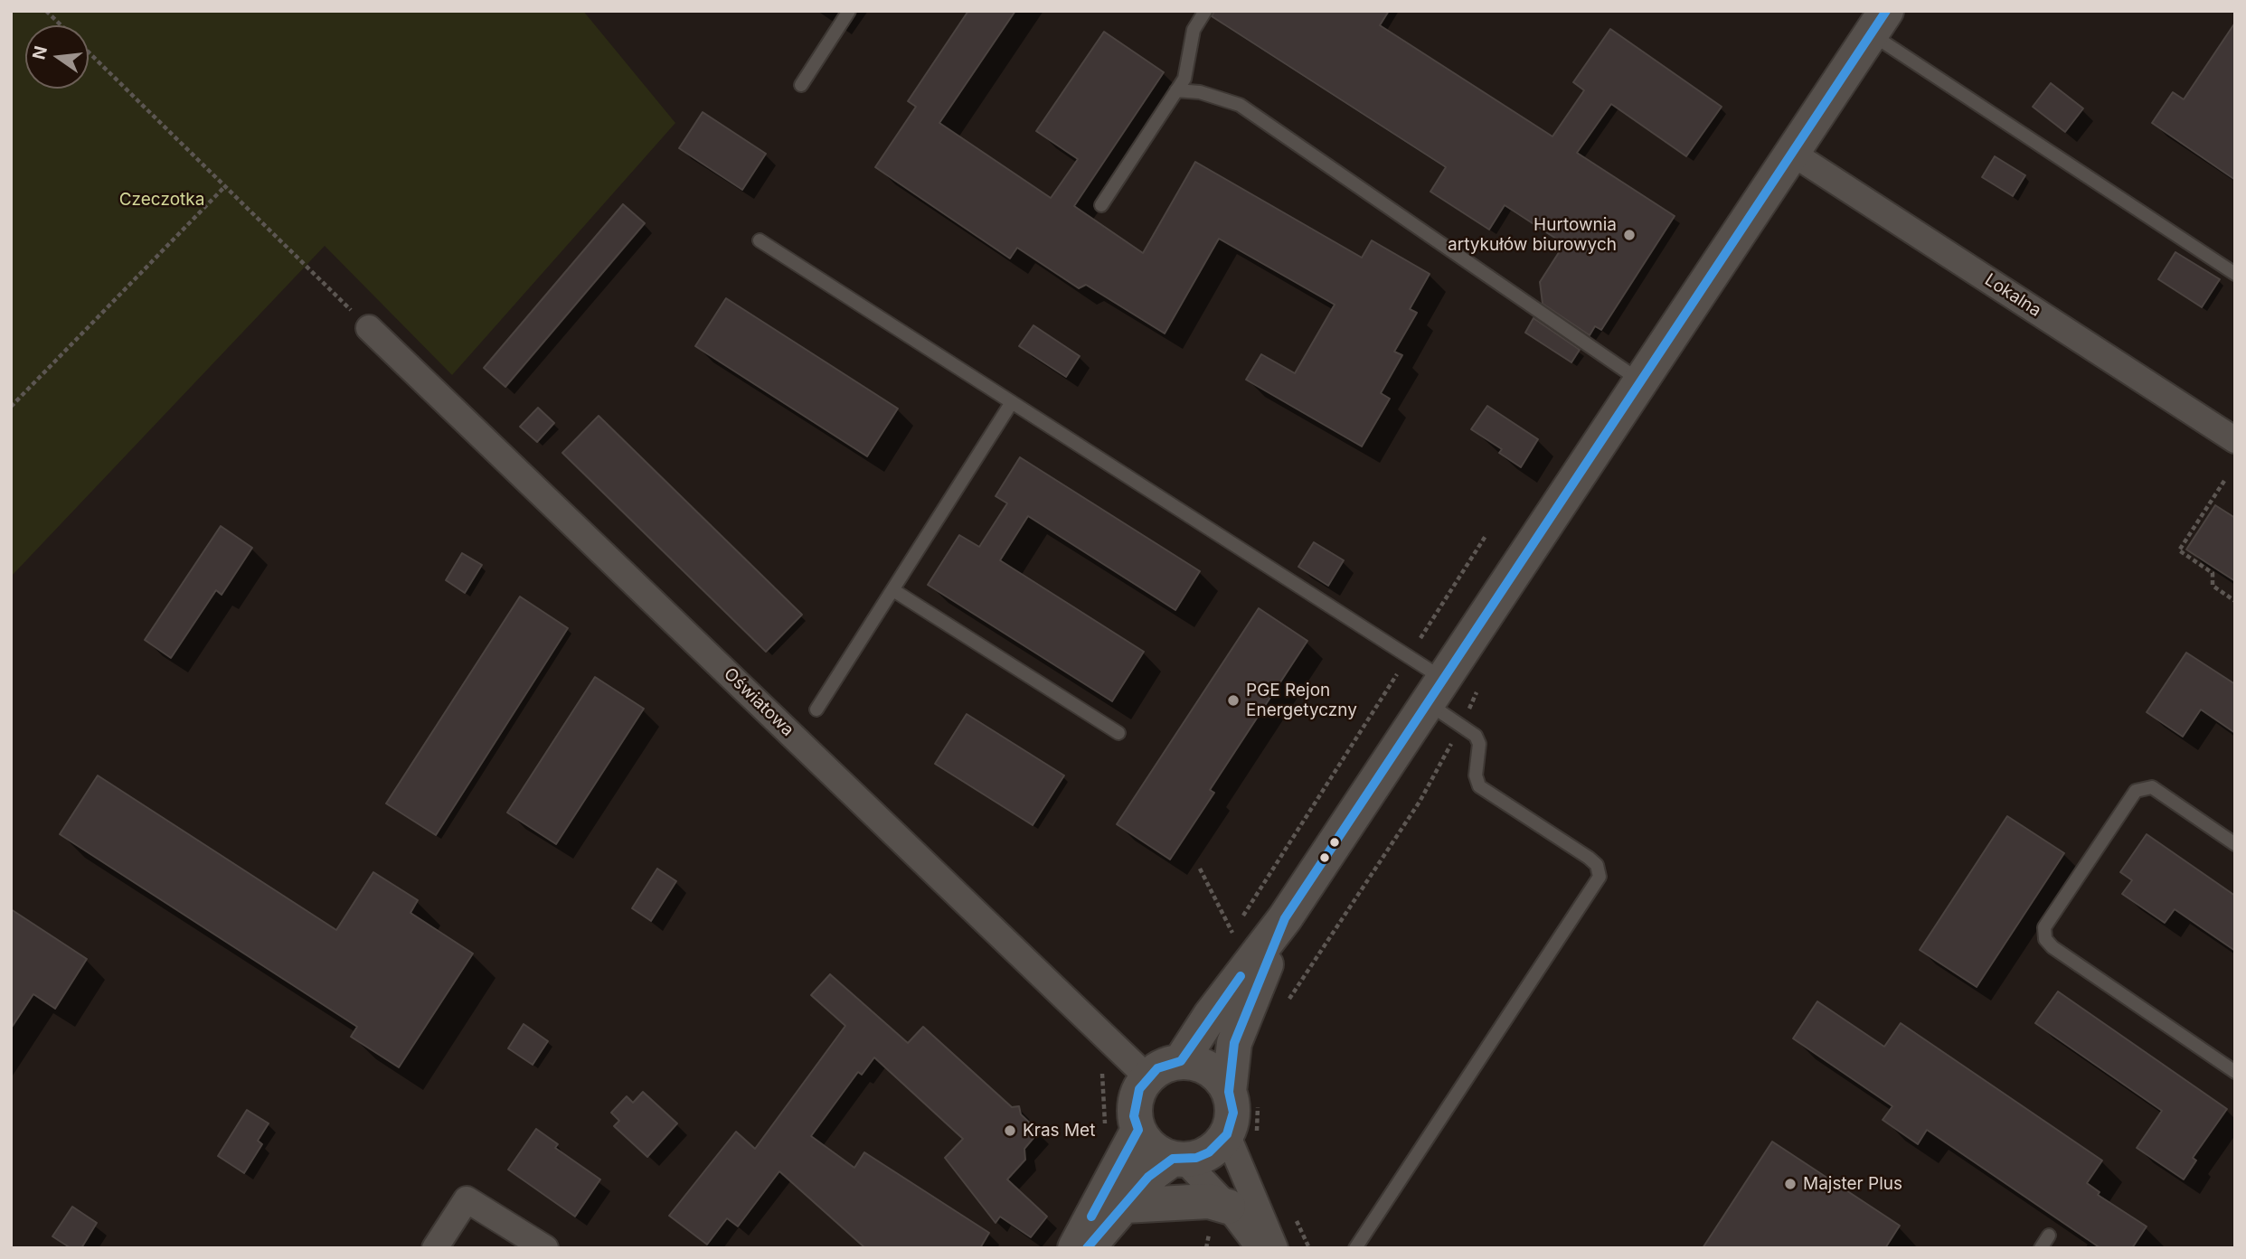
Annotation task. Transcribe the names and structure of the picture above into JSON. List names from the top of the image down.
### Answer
{
  "streets": {
    "street": ["Lokalna", "Oświatowa"]
  },
  "parks": ["Czeczotka"],
  "places": [
    "Hurtownia artykułów biurowych",
    "PGE Rejon Energetyczny",
    "Kras Met",
    "Majster Plus"
  ],
  "north": "left"
}
